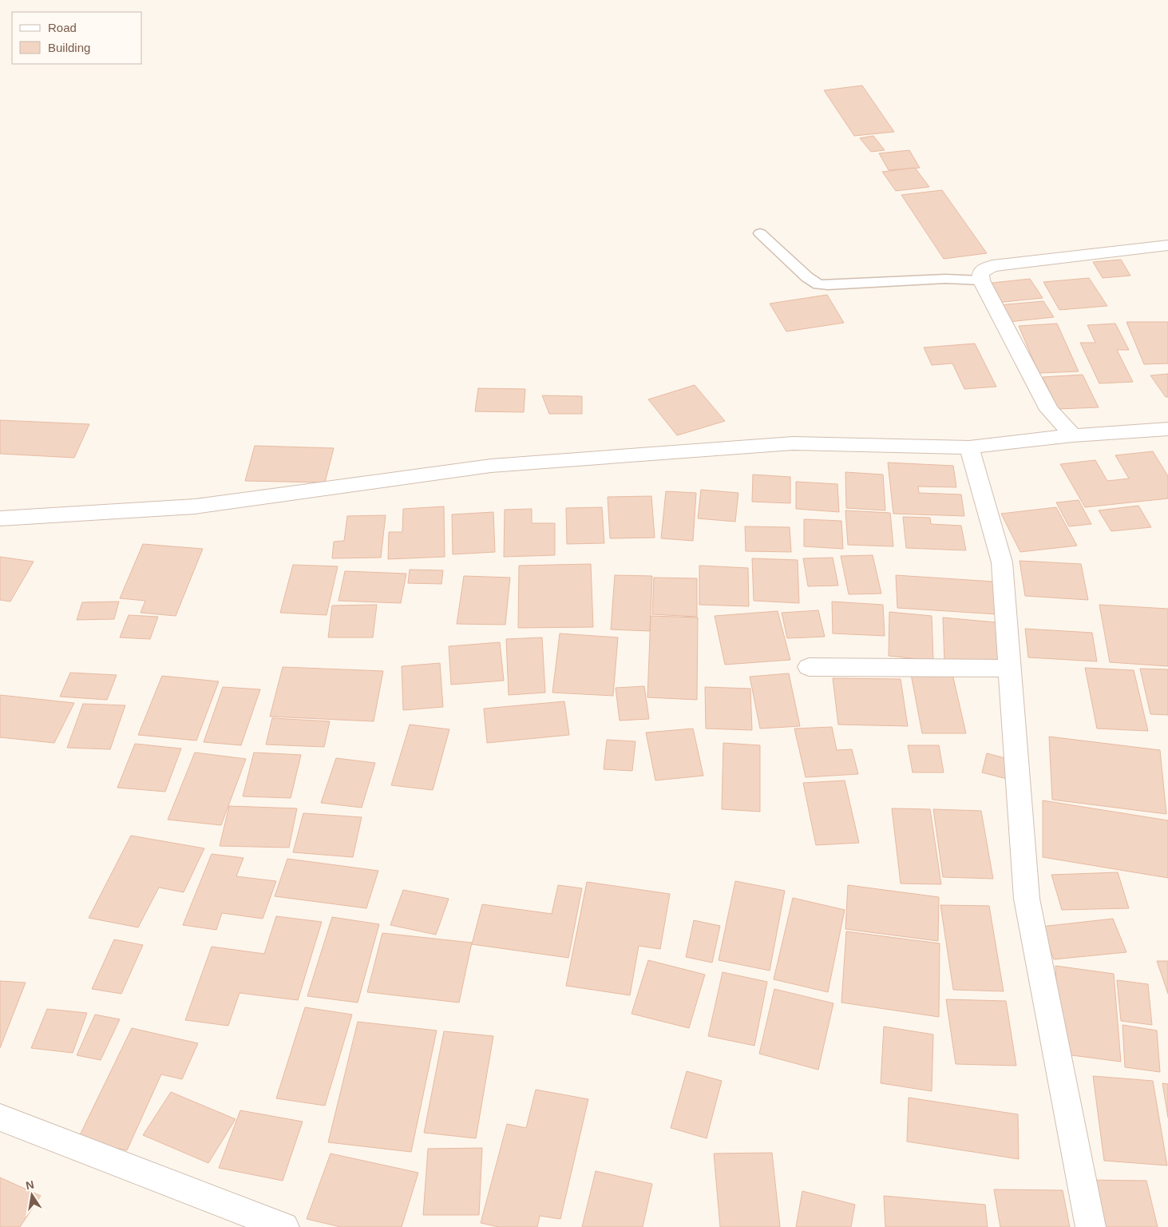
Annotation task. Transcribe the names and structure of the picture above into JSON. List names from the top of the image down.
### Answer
{
  "legend": ["Road", "Building"],
  "north": "top"
}
